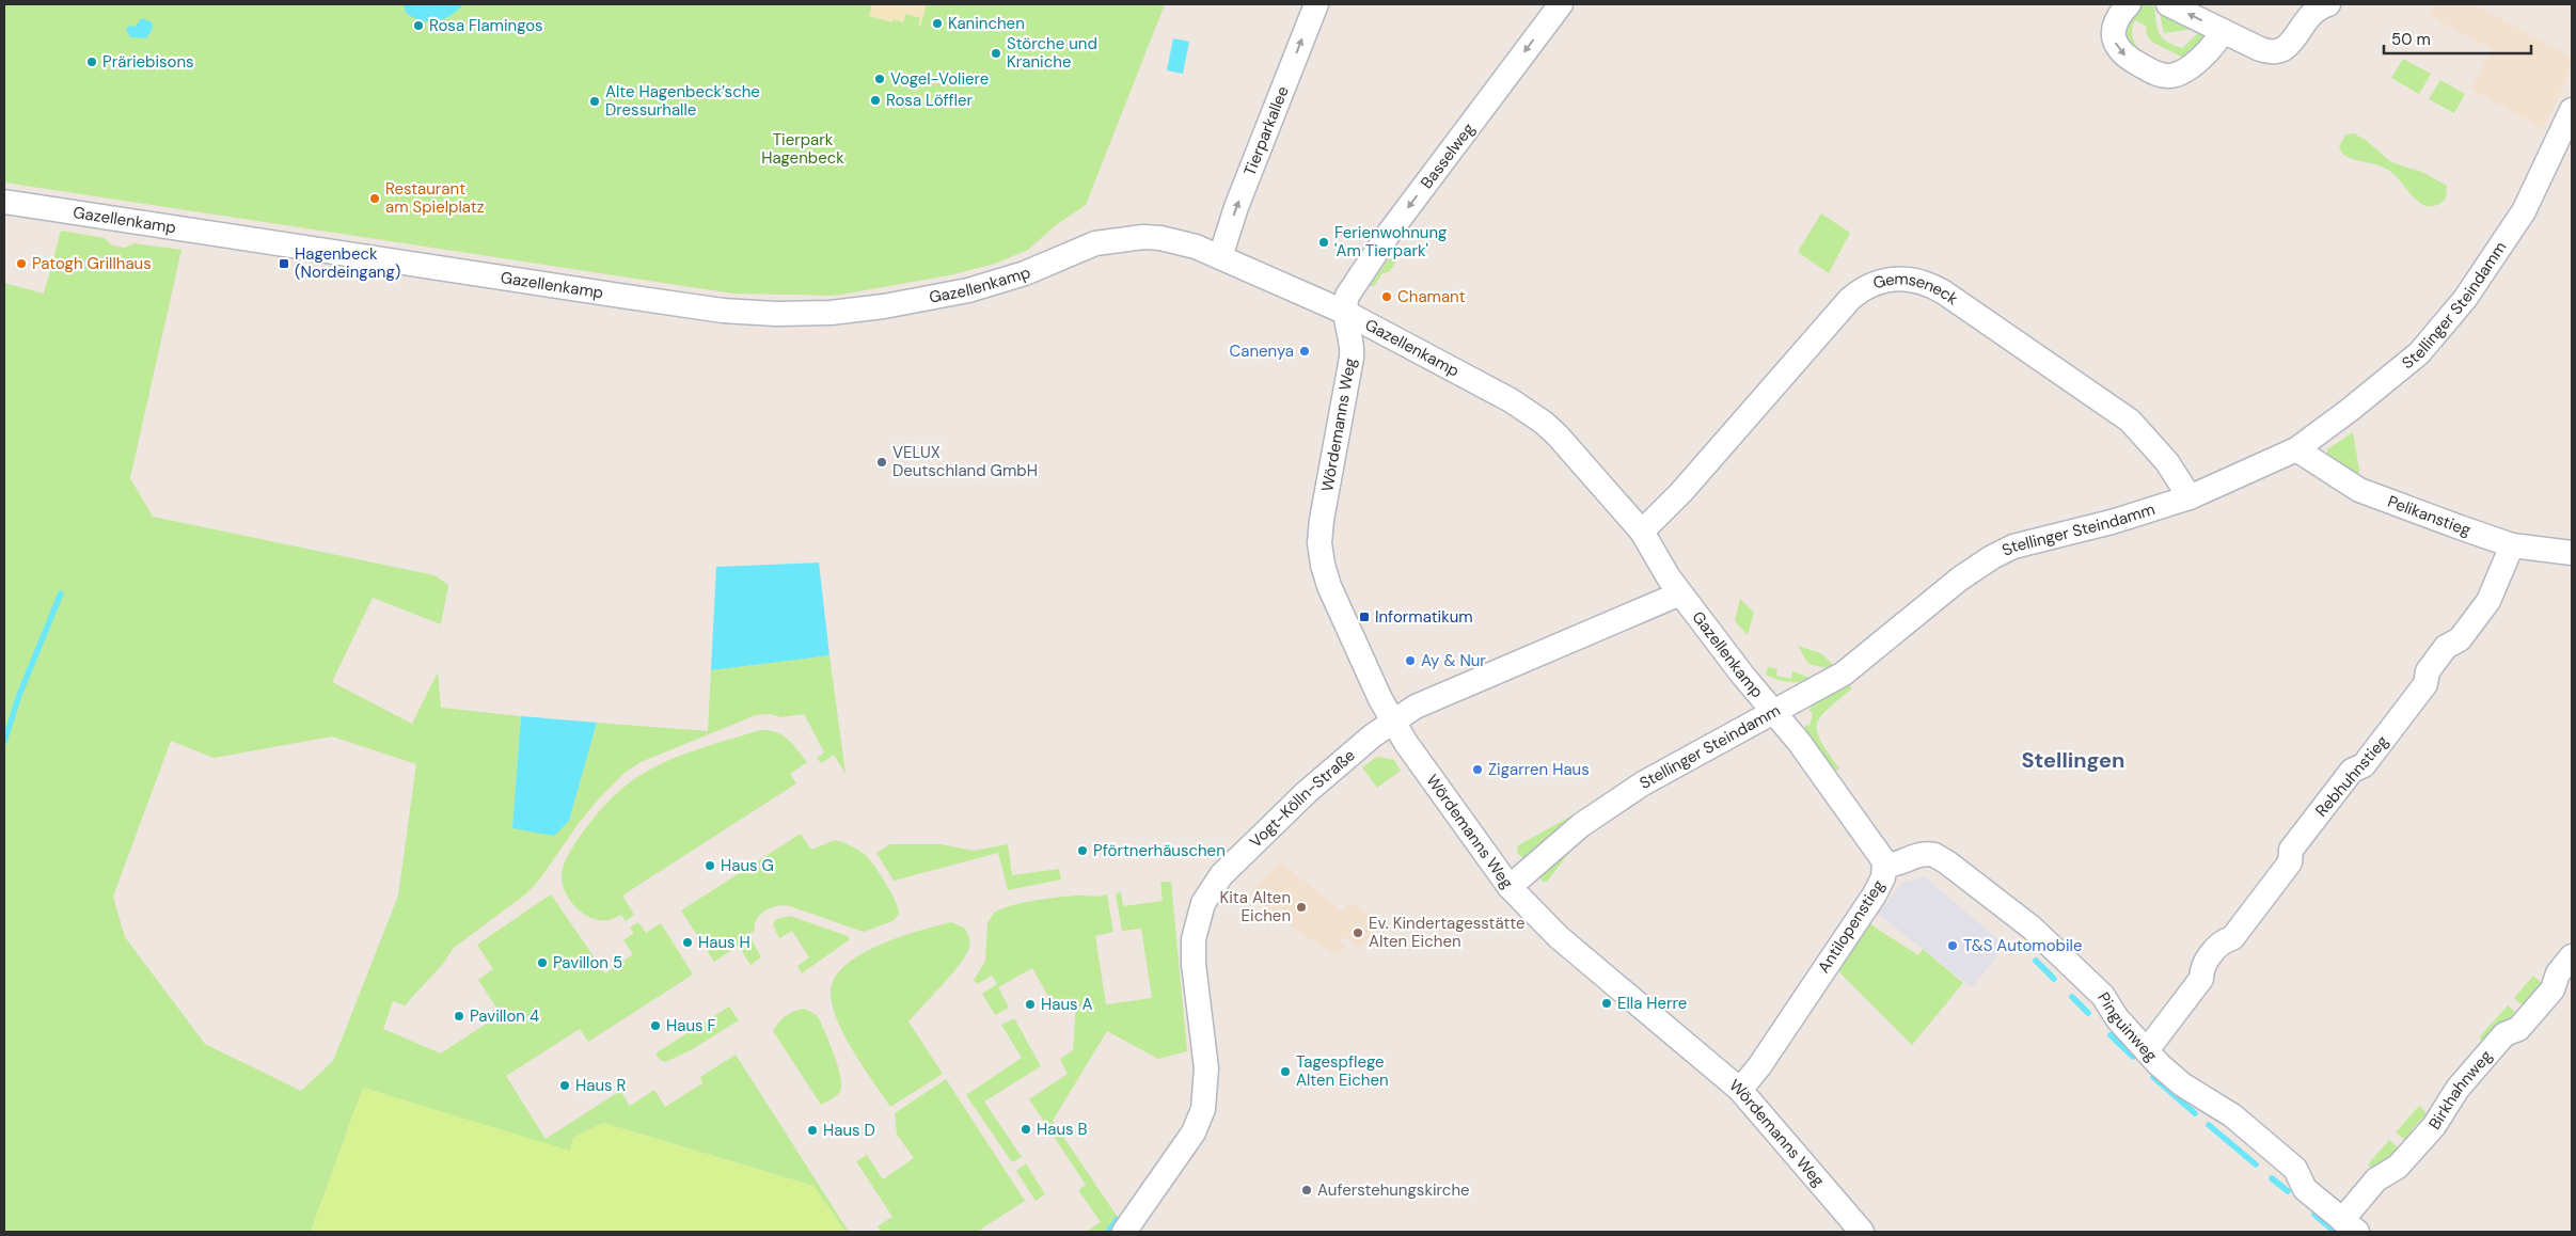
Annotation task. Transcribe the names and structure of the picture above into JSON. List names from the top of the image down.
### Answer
{
  "streets": {
    "street": [
      "Tierparkallee",
      "Basselweg",
      "Gazellenkamp",
      "Gemseneck",
      "Stellinger Steindamm",
      "Wördemanns Weg",
      "Pelikanstieg",
      "Rebhuhnstieg",
      "Vogt-Kölln-Straße",
      "Antilopenstieg",
      "Pinguinweg",
      "Birkhahnweg"
    ]
  },
  "crossings": [
    ["Tierparkallee", "Gazellenkamp"],
    ["Basselweg", "Gazellenkamp"],
    ["Basselweg", "Wördemanns Weg"],
    ["Gazellenkamp", "Gemseneck"],
    ["Gazellenkamp", "Stellinger Steindamm"],
    ["Gazellenkamp", "Wördemanns Weg"],
    ["Gazellenkamp", "Vogt-Kölln-Straße"],
    ["Gazellenkamp", "Antilopenstieg"],
    ["Gemseneck", "Stellinger Steindamm"],
    ["Stellinger Steindamm", "Wördemanns Weg"],
    ["Stellinger Steindamm", "Pelikanstieg"],
    ["Stellinger Steindamm", "Antilopenstieg"],
    ["Wördemanns Weg", "Vogt-Kölln-Straße"],
    ["Wördemanns Weg", "Antilopenstieg"],
    ["Pelikanstieg", "Rebhuhnstieg"],
    ["Rebhuhnstieg", "Pinguinweg"],
    ["Antilopenstieg", "Pinguinweg"],
    ["Pinguinweg", "Birkhahnweg"]
  ],
  "one_way": ["Tierparkallee", "Basselweg"],
  "districts": ["Stellingen"],
  "parks": ["Tierpark Hagenbeck"],
  "places": {
    "other": [
      "Kaninchen",
      "Rosa Flamingos",
      "Störche und Kraniche",
      "Präriebisons",
      "Vogel-Voliere",
      "Rosa Löffler",
      "Alte Hagenbeck’sche Dressurhalle",
      "Restaurant am Spielplatz",
      "Ferienwohnung 'Am Tierpark'",
      "Patogh Grillhaus",
      "Chamant",
      "Canenya",
      "VELUX Deutschland GmbH",
      "Ay & Nur",
      "Zigarren Haus",
      "Pförtnerhäuschen",
      "Haus G",
      "Kita Alten Eichen",
      "Ev. Kindertagesstätte Alten Eichen",
      "Haus H",
      "T&S Automobile",
      "Pavillon 5",
      "Ella Herre",
      "Haus A",
      "Pavillon 4",
      "Haus F",
      "Tagespflege Alten Eichen",
      "Haus R",
      "Haus B",
      "Haus D",
      "Auferstehungskirche"
    ],
    "transit": ["Hagenbeck (Nordeingang)", "Informatikum"]
  },
  "scale_bar": "50 m"
}
